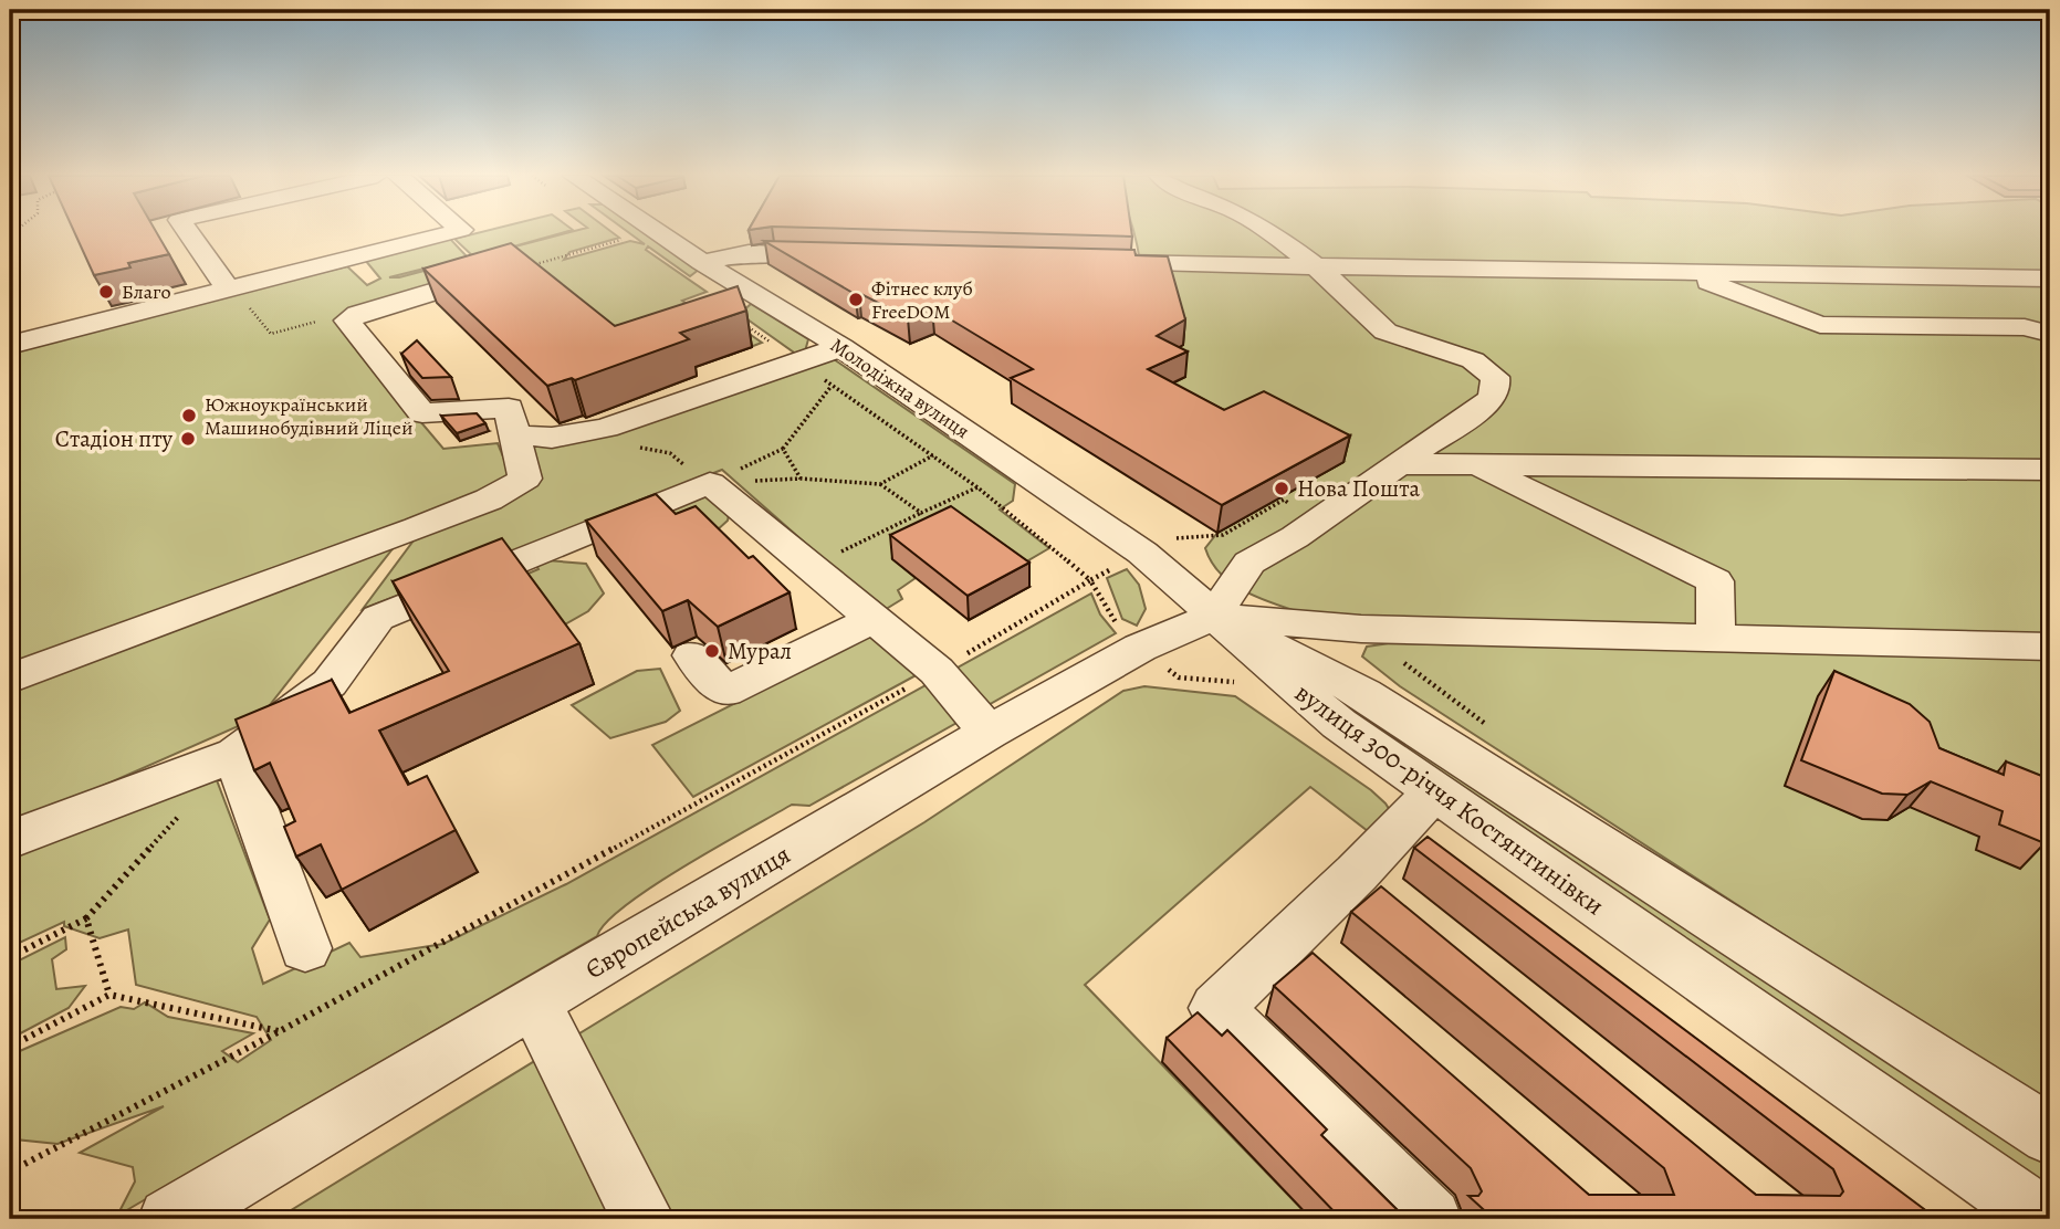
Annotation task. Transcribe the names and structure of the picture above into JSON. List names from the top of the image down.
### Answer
{
  "streets": {
    "street": ["Молодіжна вулиця", "вулиця 300-річчя Костянтинівки", "Європейська вулиця"]
  },
  "crossings": [
    ["Молодіжна вулиця", "вулиця 300-річчя Костянтинівки"],
    ["Молодіжна вулиця", "Європейська вулиця"],
    ["вулиця 300-річчя Костянтинівки", "Європейська вулиця"]
  ],
  "places": [
    "Благо",
    "Фітнес клуб FreeDOM",
    "Южноукраїнський Машинобудівний Ліцей",
    "Стадіон пту",
    "Нова Пошта",
    "Мурал"
  ]
}
